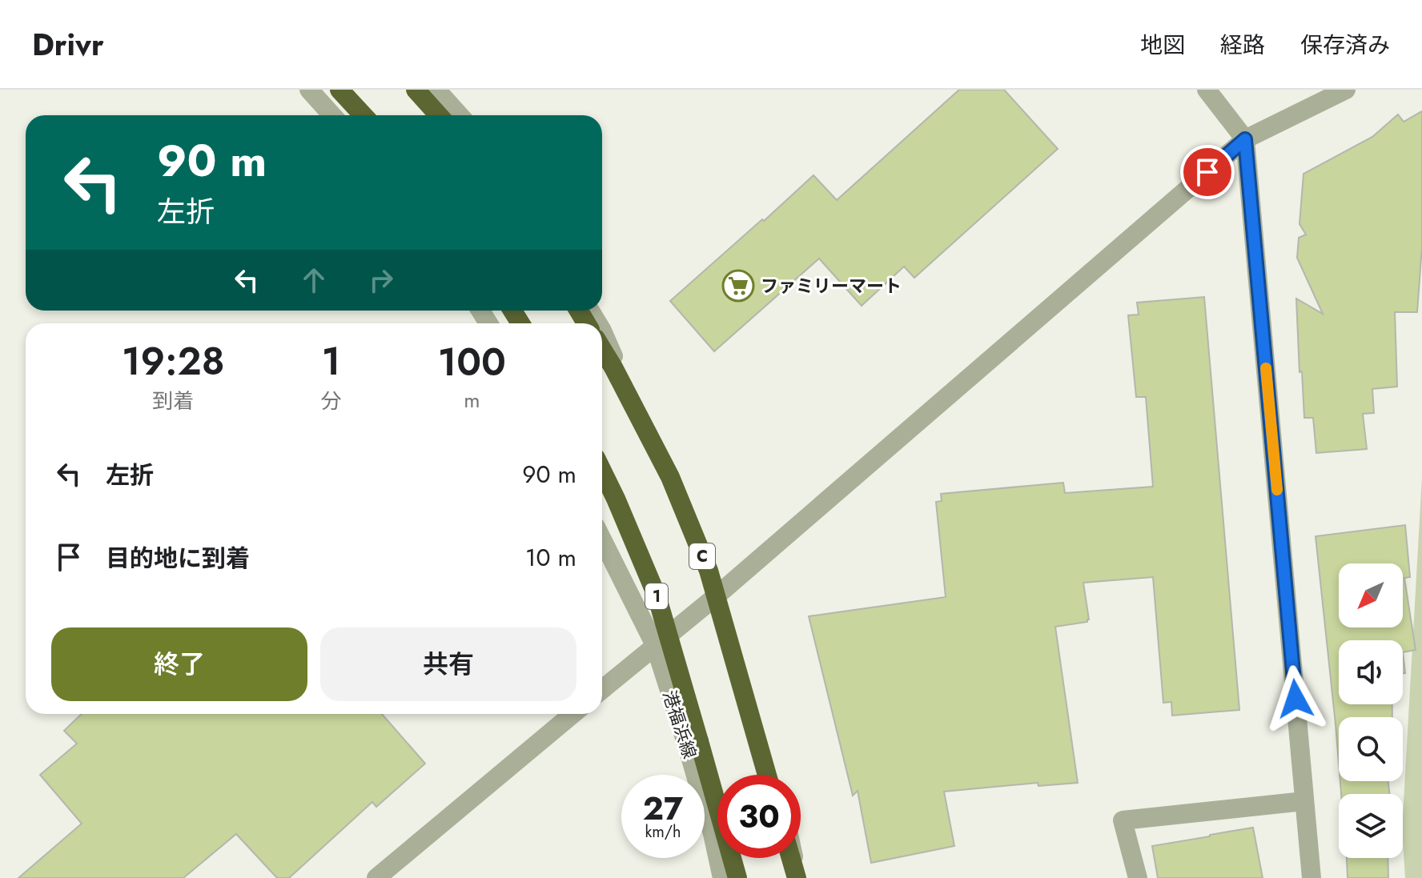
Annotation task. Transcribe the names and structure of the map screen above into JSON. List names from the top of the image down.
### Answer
{
  "streets": {
    "highway": ["C", "1"],
    "street": ["港福浜線"]
  },
  "places": {
    "supermarket": ["ファミリーマート"]
  },
  "north": "bottom left",
  "page": {
    "header": "Drivr",
    "nav": ["地図", "経路", "保存済み"],
    "turn": ["90 m", "左折"],
    "eta": [
      "19:28",
      "到着",
      "1",
      "分",
      "100",
      "m"
    ],
    "list": [
      {
        "name": "左折",
        "value": "90 m"
      },
      {
        "name": "目的地に到着",
        "value": "10 m"
      }
    ],
    "buttons": ["終了", "共有"],
    "speed": "27 km/h",
    "limit": "30"
  }
}
